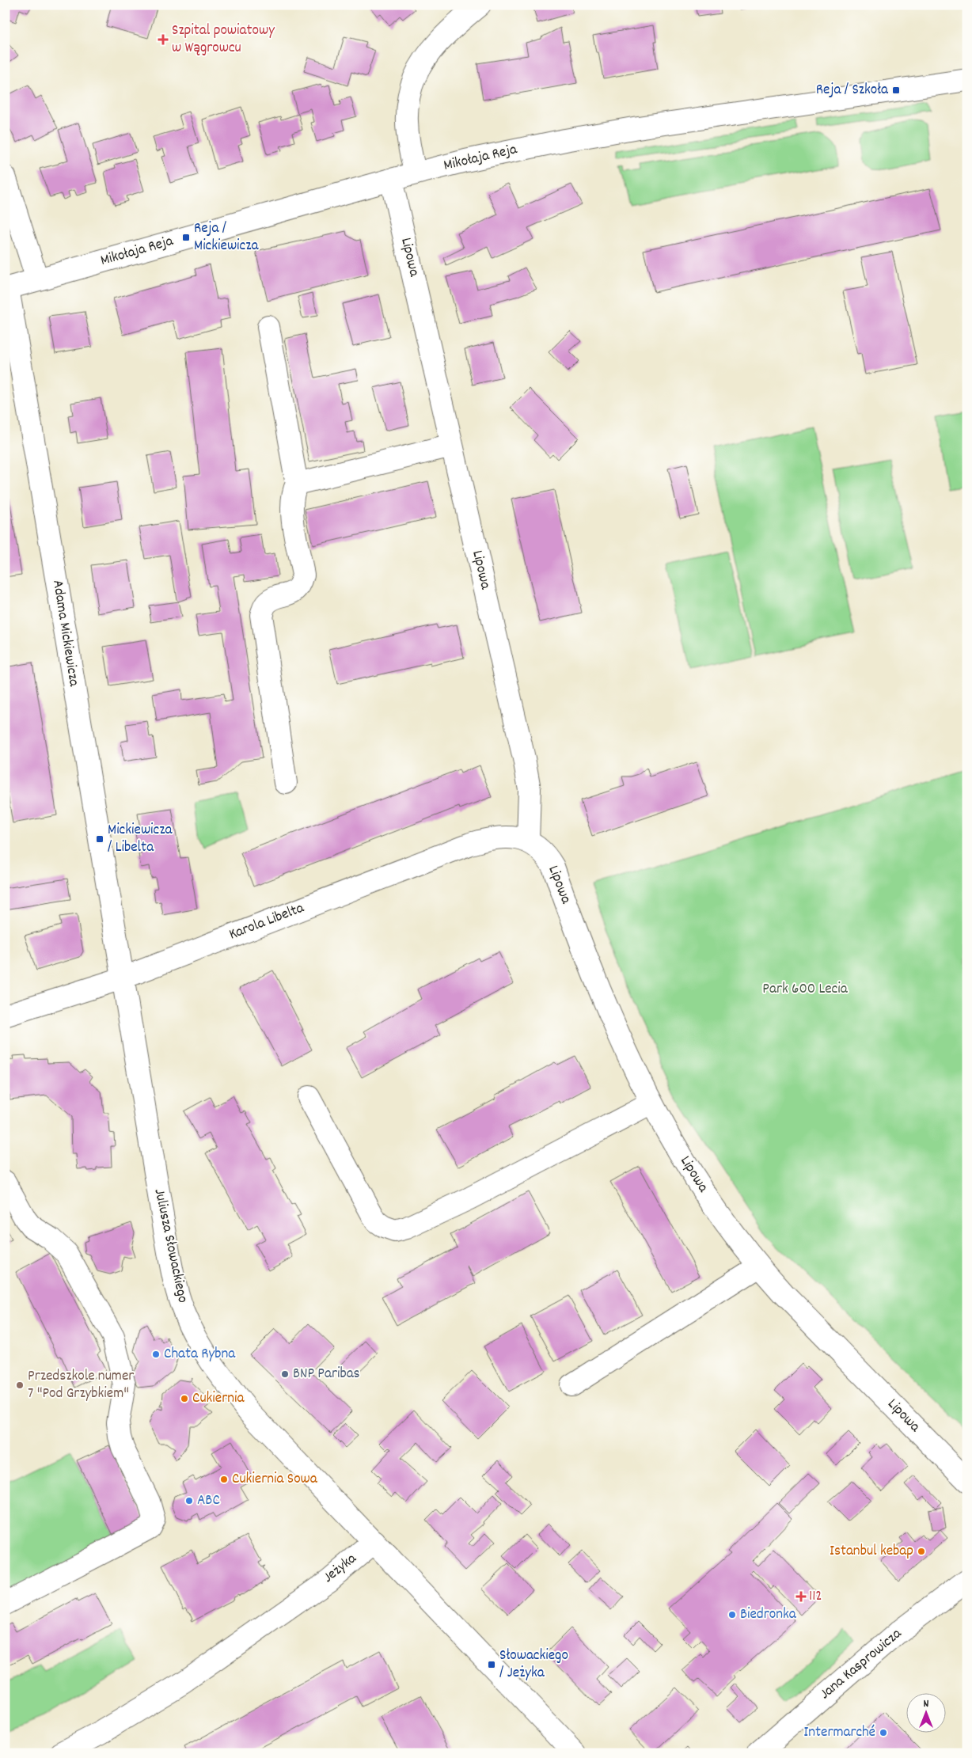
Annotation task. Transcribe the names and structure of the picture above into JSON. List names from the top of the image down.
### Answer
{
  "streets": {
    "street": [
      "Mikołaja Reja",
      "Lipowa",
      "Adama Mickiewicza",
      "Karola Libelta",
      "Juliusza Słowackiego",
      "Jeżyka",
      "Jana Kasprowicza"
    ]
  },
  "crossings": [
    ["Mikołaja Reja", "Lipowa"],
    ["Mikołaja Reja", "Adama Mickiewicza"],
    ["Lipowa", "Karola Libelta"],
    ["Adama Mickiewicza", "Karola Libelta"],
    ["Adama Mickiewicza", "Juliusza Słowackiego"],
    ["Karola Libelta", "Juliusza Słowackiego"],
    ["Juliusza Słowackiego", "Jeżyka"]
  ],
  "parks": ["Park 600 Lecia"],
  "places": {
    "health": ["Szpital powiatowy w Wągrowcu", "112"],
    "transit": [
      "Reja / Szkoła",
      "Reja / Mickiewicza",
      "Mickiewicza / Libelta",
      "Słowackiego / Jeżyka"
    ],
    "other": [
      "Chata Rybna",
      "BNP Paribas",
      "Przedszkole numer 7 \"Pod Grzybkiem\"",
      "Cukiernia",
      "Cukiernia Sowa",
      "ABC",
      "Istanbul kebap",
      "Biedronka",
      "Intermarché"
    ]
  },
  "north": "top"
}
